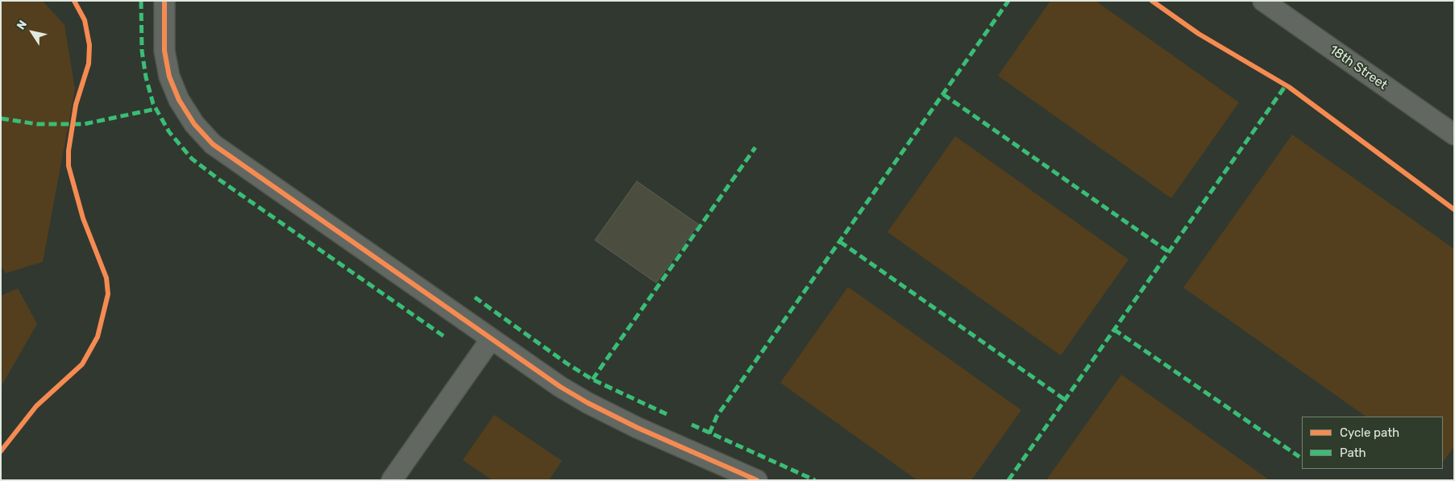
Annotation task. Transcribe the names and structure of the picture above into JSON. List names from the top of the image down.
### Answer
{
  "streets": {
    "street": ["18th Street"]
  },
  "legend": ["Cycle path", "Path"],
  "north": "top left"
}
